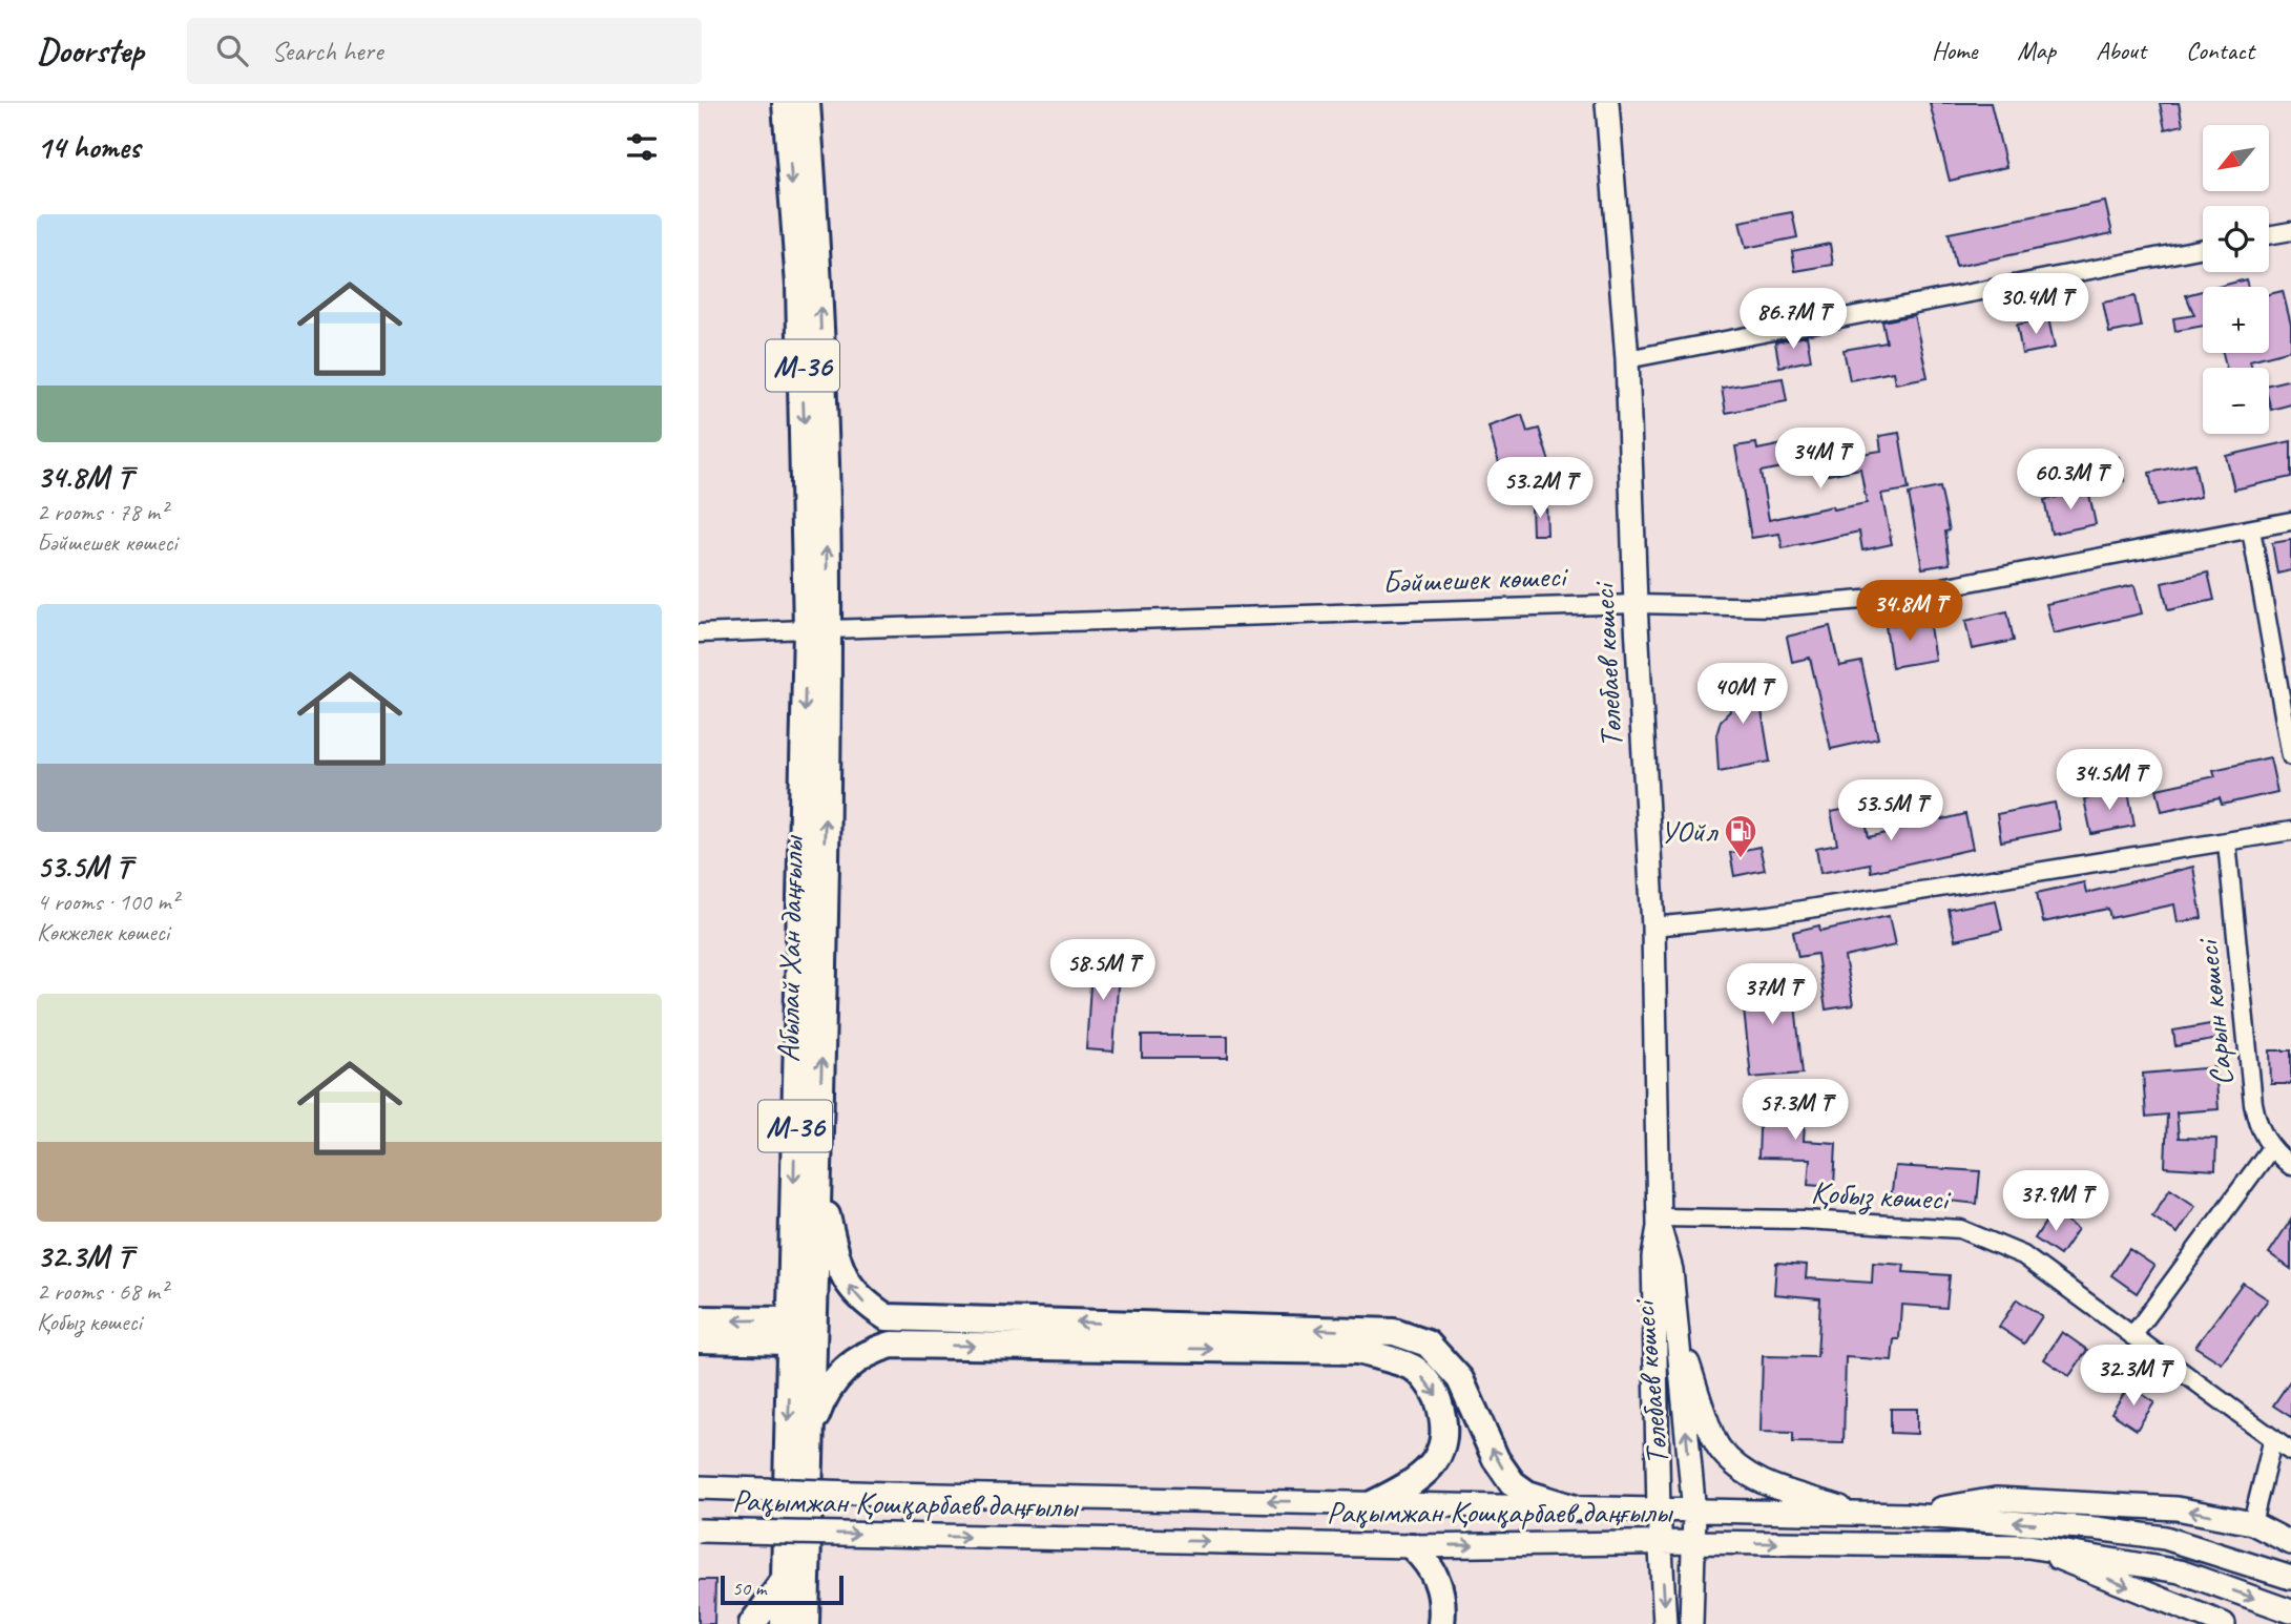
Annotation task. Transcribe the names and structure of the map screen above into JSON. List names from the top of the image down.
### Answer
{
  "streets": {
    "main road": [
      "M-36",
      "Төлебаев көшесі",
      "Абылай Хан даңғылы",
      "Рақымжан Қошқарбаев даңғылы"
    ],
    "street": ["Бәйшешек көшесі", "Сарын көшесі", "Қобыз көшесі"]
  },
  "crossings": [
    ["M-36", "Бәйшешек көшесі"],
    ["M-36", "Абылай Хан даңғылы"],
    ["Бәйшешек көшесі", "Төлебаев көшесі"],
    ["Бәйшешек көшесі", "Абылай Хан даңғылы"],
    ["Төлебаев көшесі", "Қобыз көшесі"],
    ["Төлебаев көшесі", "Рақымжан Қошқарбаев даңғылы"]
  ],
  "places": {
    "fuel station": ["УОйл"]
  },
  "scale_bar": "50 m",
  "north": "bottom left",
  "page": {
    "header": "Doorstep",
    "search": "Search here",
    "nav": [
      "Home",
      "Map",
      "About",
      "Contact"
    ],
    "heading": "14 homes",
    "map_buttons": ["+", "−"],
    "list": [
      {
        "name": "34.8M ₸",
        "note": "2 rooms · 78 m² · Бәйшешек көшесі"
      },
      {
        "name": "53.5M ₸",
        "note": "4 rooms · 100 m² · Көкжелек көшесі"
      },
      {
        "name": "32.3M ₸",
        "note": "2 rooms · 68 m² · Қобыз көшесі"
      }
    ],
    "price": [
      "30.4M ₸",
      "86.7M ₸",
      "34M ₸",
      "60.3M ₸",
      "53.2M ₸",
      "34.8M ₸",
      "40M ₸",
      "34.5M ₸",
      "53.5M ₸",
      "58.5M ₸",
      "37M ₸",
      "57.3M ₸",
      "37.9M ₸",
      "32.3M ₸"
    ],
    "scale": "50 m"
  }
}
